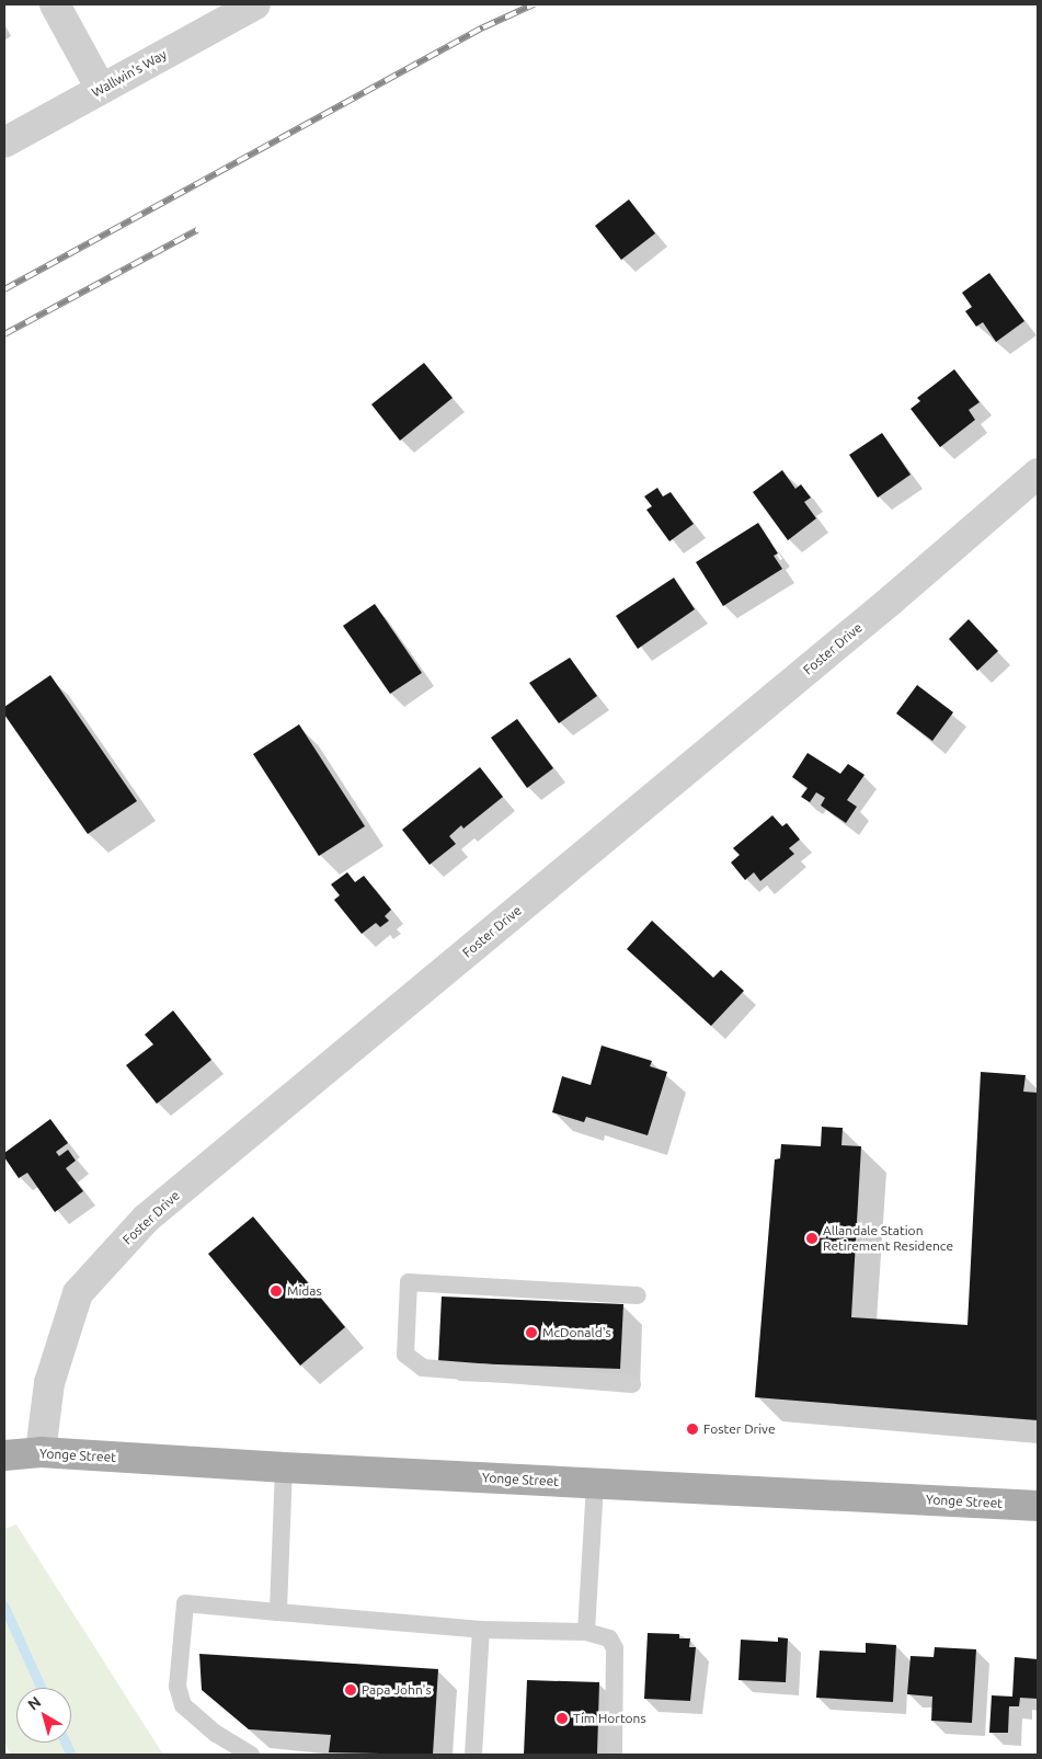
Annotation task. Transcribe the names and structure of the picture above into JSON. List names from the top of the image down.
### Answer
{
  "streets": {
    "main road": ["Yonge Street"],
    "street": ["Wallwin's Way", "Foster Drive"]
  },
  "crossings": [
    ["Foster Drive", "Yonge Street"]
  ],
  "places": [
    "Allandale Station Retirement Residence",
    "Midas",
    "McDonald's",
    "Foster Drive",
    "Papa John's",
    "Tim Hortons"
  ],
  "north": "top left"
}
